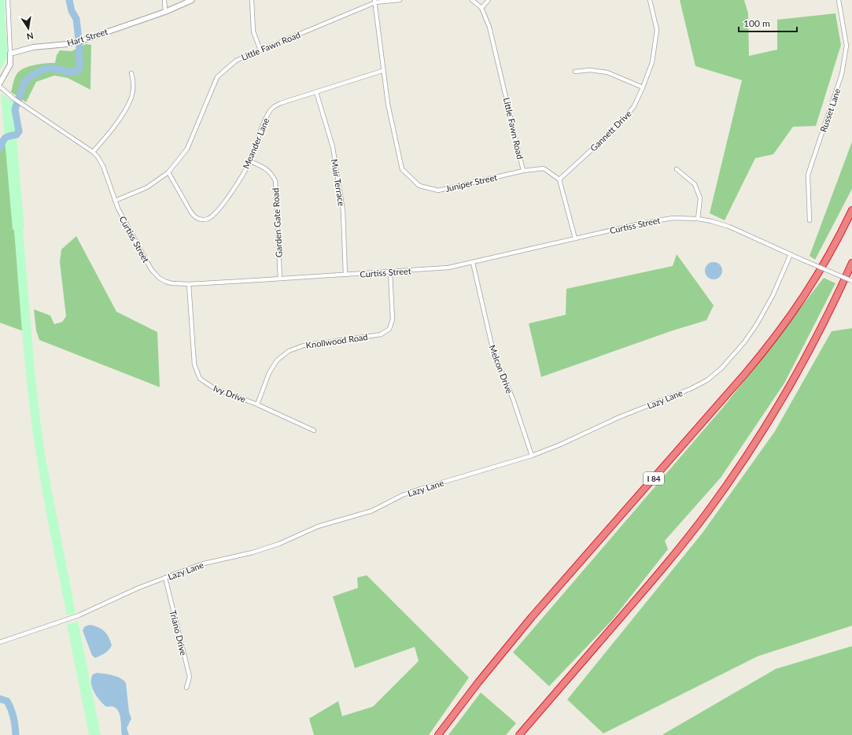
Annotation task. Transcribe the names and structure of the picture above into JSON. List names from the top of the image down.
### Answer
{
  "streets": {
    "highway": ["I 84"],
    "street": [
      "Hart Street",
      "Little Fawn Road",
      "Russet Lane",
      "Gannett Drive",
      "Meander Lane",
      "Muir Terrace",
      "Juniper Street",
      "Garden Gate Road",
      "Curtiss Street",
      "Knollwood Road",
      "Melcon Drive",
      "Ivy Drive",
      "Lazy Lane",
      "Triano Drive"
    ]
  },
  "crossings": [
    ["Little Fawn Road", "Meander Lane"],
    ["Little Fawn Road", "Juniper Street"],
    ["Little Fawn Road", "Curtiss Street"],
    ["Gannett Drive", "Juniper Street"],
    ["Meander Lane", "Muir Terrace"],
    ["Meander Lane", "Juniper Street"],
    ["Meander Lane", "Garden Gate Road"],
    ["Muir Terrace", "Curtiss Street"],
    ["Garden Gate Road", "Curtiss Street"],
    ["Curtiss Street", "Knollwood Road"],
    ["Curtiss Street", "Melcon Drive"],
    ["Curtiss Street", "Ivy Drive"],
    ["Curtiss Street", "Lazy Lane"],
    ["Knollwood Road", "Ivy Drive"],
    ["Melcon Drive", "Lazy Lane"],
    ["Lazy Lane", "Triano Drive"]
  ],
  "scale_bar": "100 m",
  "north": "bottom"
}
